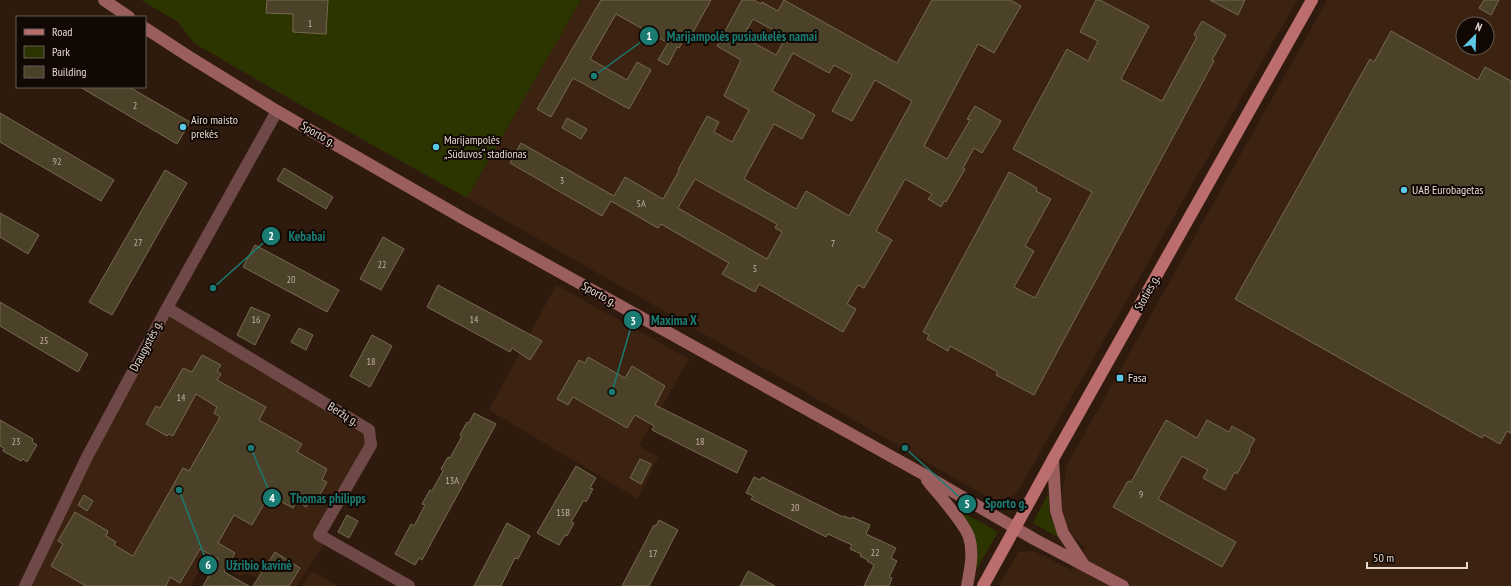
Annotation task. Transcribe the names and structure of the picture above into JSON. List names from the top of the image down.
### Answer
{
  "streets": {
    "main road": ["Stoties g."],
    "street": ["Sporto g.", "Draugystės g.", "Beržų g."]
  },
  "crossings": [
    ["Sporto g.", "Stoties g."],
    ["Sporto g.", "Draugystės g."],
    ["Draugystės g.", "Beržų g."]
  ],
  "places": {
    "other": [
      "Marijampolės pusiaukelės namai",
      "Airo maisto prekės",
      "Marijampolės „Sūduvos“ stadionas",
      "UAB Eurobagetas",
      "Kebabai",
      "Maxima X",
      "Thomas philipps",
      "Sporto g.",
      "Užribio kavinė"
    ],
    "transit": ["Fasa"]
  },
  "house_numbers": [
    "1",
    "2",
    "92",
    "3",
    "5A",
    "27",
    "7",
    "22",
    "5",
    "20",
    "16",
    "14",
    "25",
    "18",
    "14",
    "23",
    "18",
    "13A",
    "9",
    "20",
    "15B",
    "22",
    "17"
  ],
  "legend": ["Road", "Park", "Building"],
  "scale_bar": "50 m",
  "north": "top right"
}
